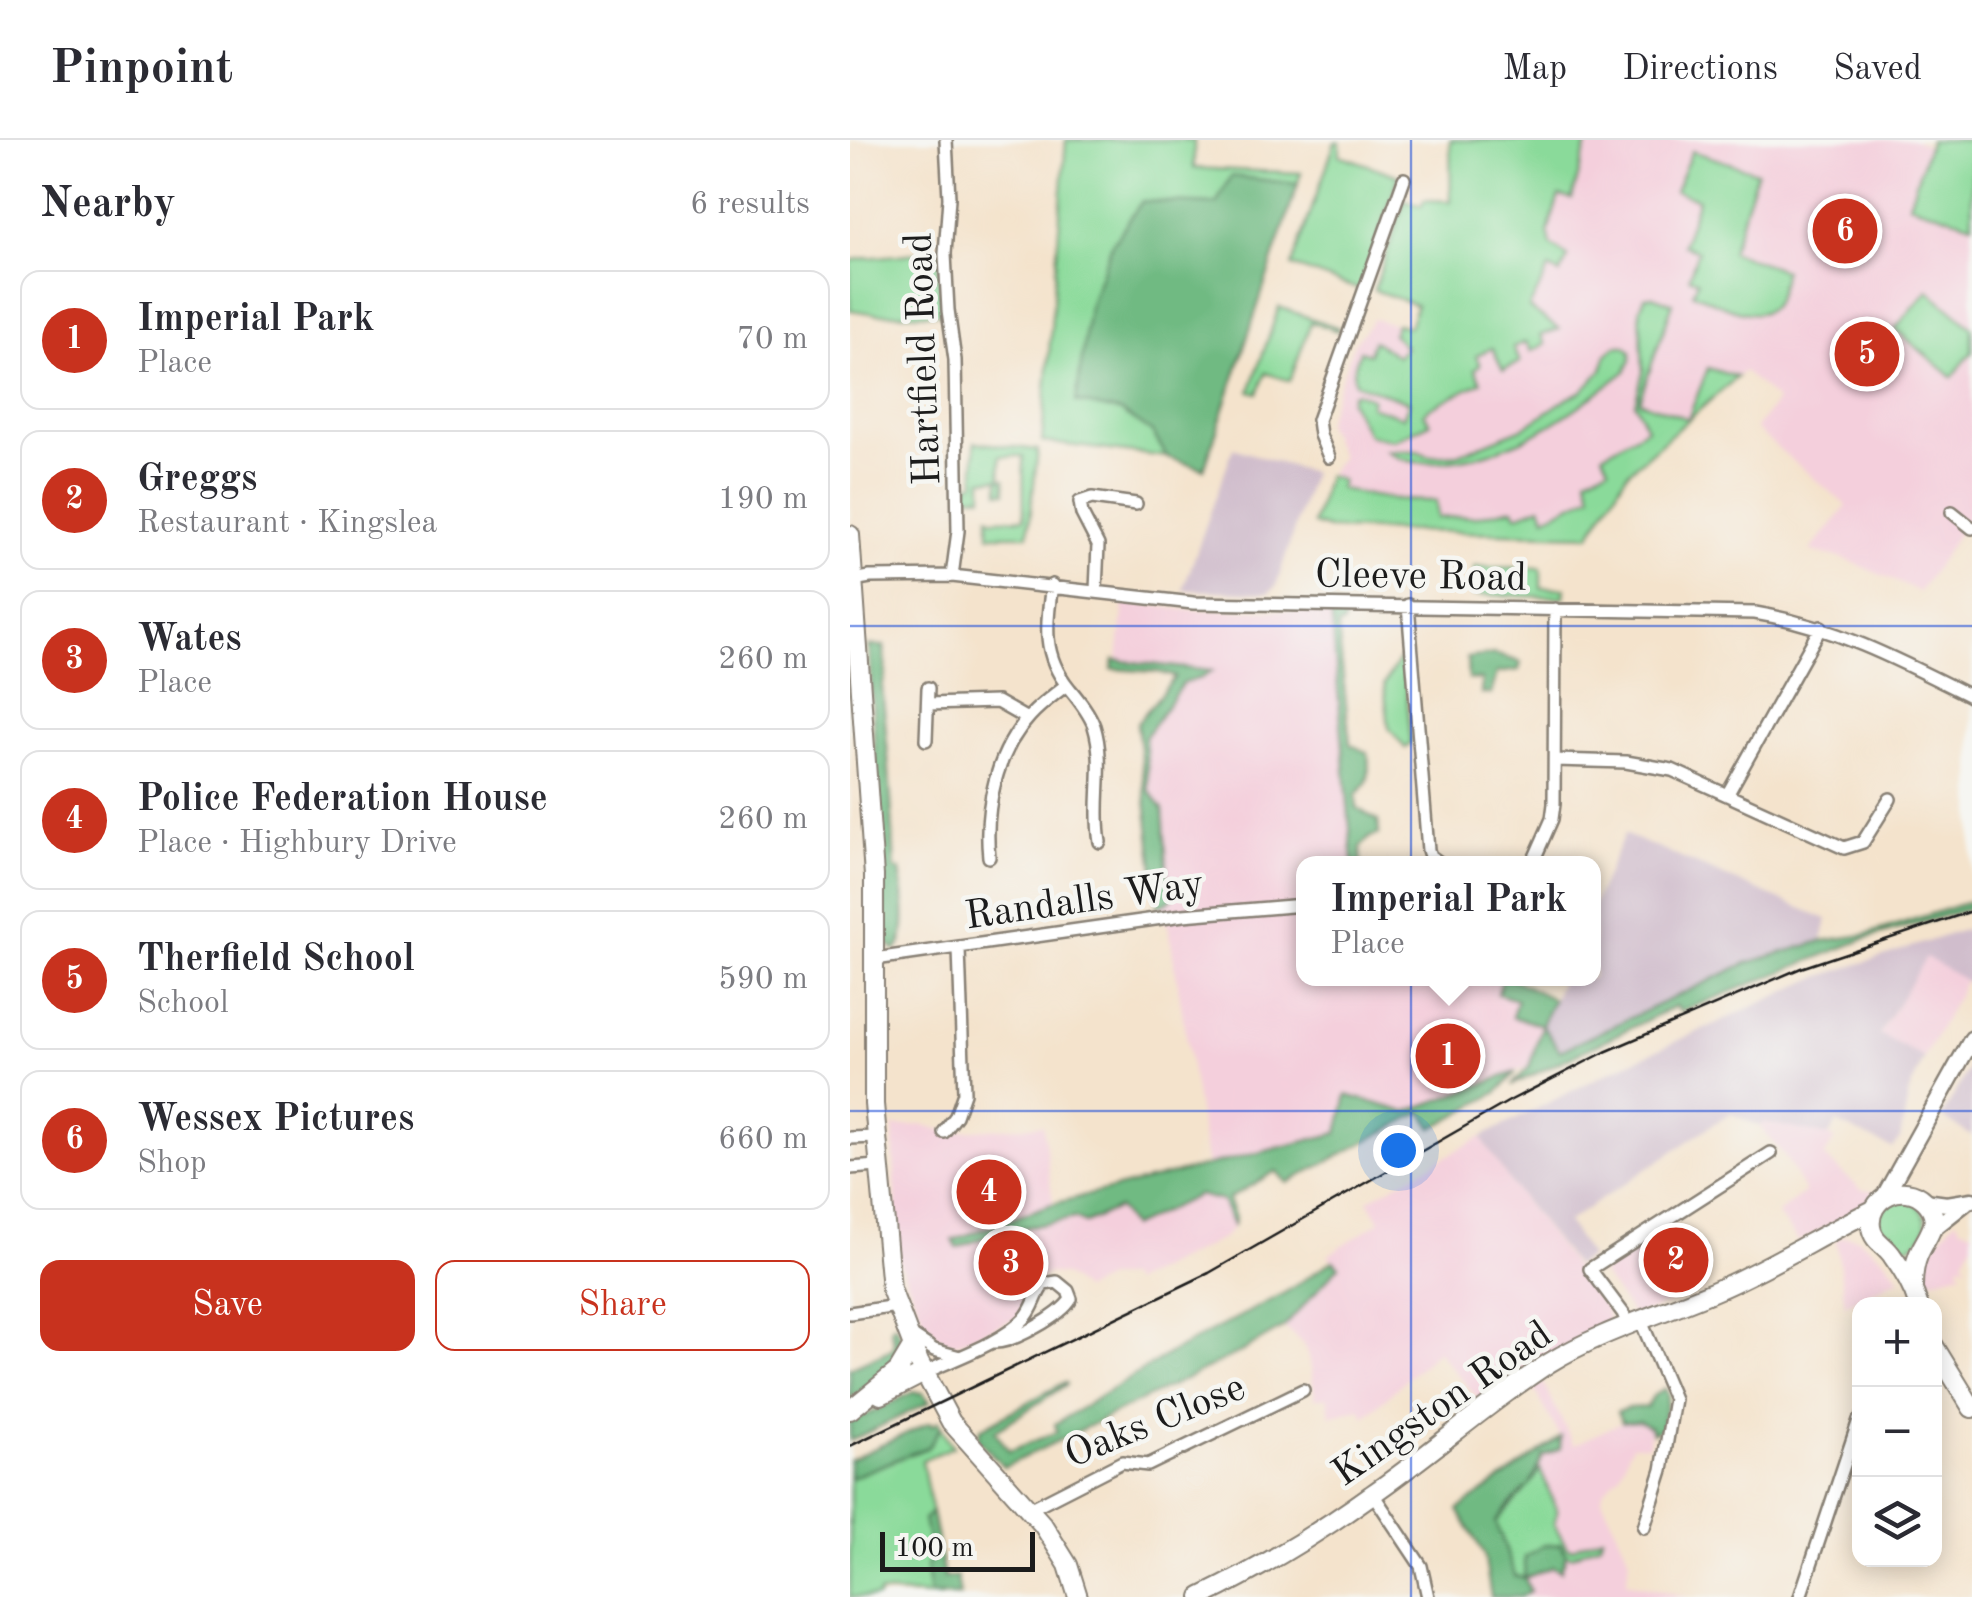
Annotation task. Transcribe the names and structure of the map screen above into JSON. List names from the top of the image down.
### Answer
{
  "streets": {
    "main road": ["Kingston Road"],
    "street": [
      "Hartfield Road",
      "Cleeve Road",
      "Randalls Way",
      "Oaks Close"
    ]
  },
  "crossings": [
    ["Hartfield Road", "Cleeve Road"]
  ],
  "scale_bar": "100 m",
  "page": {
    "header": "Pinpoint",
    "nav": ["Map", "Directions", "Saved"],
    "heading": ["Nearby", "6 results"],
    "pins": [
      "6",
      "5",
      "1",
      "4",
      "2",
      "3"
    ],
    "list": [
      {
        "mark": "1",
        "name": "Imperial Park",
        "note": "Place",
        "value": "70 m"
      },
      {
        "mark": "2",
        "name": "Greggs",
        "note": "Restaurant · Kingslea",
        "value": "190 m"
      },
      {
        "mark": "3",
        "name": "Wates",
        "note": "Place",
        "value": "260 m"
      },
      {
        "mark": "4",
        "name": "Police Federation House",
        "note": "Place · Highbury Drive",
        "value": "260 m"
      },
      {
        "mark": "5",
        "name": "Therfield School",
        "note": "School",
        "value": "590 m"
      },
      {
        "mark": "6",
        "name": "Wessex Pictures",
        "note": "Shop",
        "value": "660 m"
      }
    ],
    "popup": ["Imperial Park", "Place"],
    "buttons": ["Save", "Share"],
    "map_buttons": ["+", "−"],
    "scale": "100 m"
  }
}
